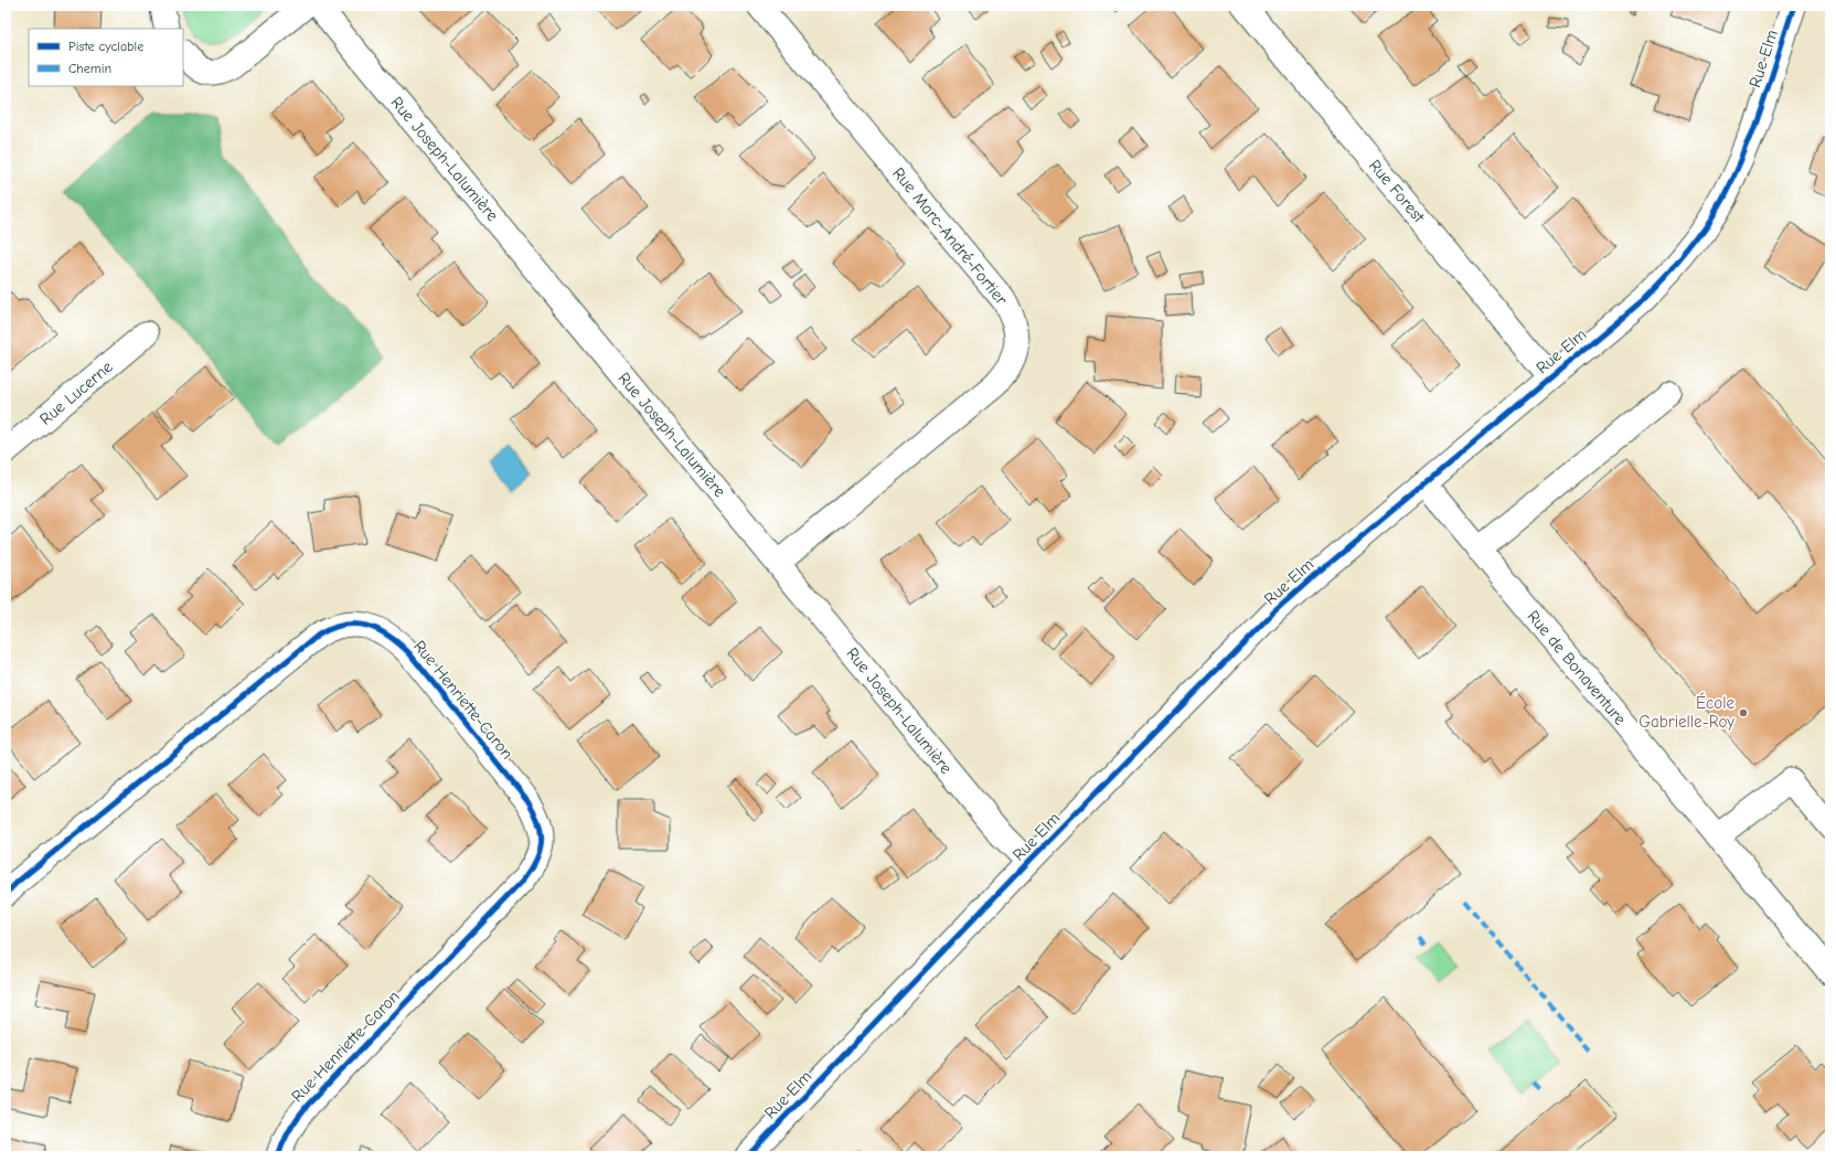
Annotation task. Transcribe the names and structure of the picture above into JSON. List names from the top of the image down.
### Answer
{
  "streets": {
    "street": [
      "Rue Elm",
      "Rue Joseph-Lalumière",
      "Rue Forest",
      "Rue Marc-André-Fortier",
      "Rue Lucerne",
      "Rue de Bonaventure",
      "Rue Henriette-Caron"
    ]
  },
  "crossings": [
    ["Rue Elm", "Rue Joseph-Lalumière"],
    ["Rue Elm", "Rue Forest"],
    ["Rue Elm", "Rue de Bonaventure"],
    ["Rue Joseph-Lalumière", "Rue Marc-André-Fortier"]
  ],
  "places": ["École Gabrielle-Roy"],
  "legend": ["Piste cyclable", "Chemin"]
}
